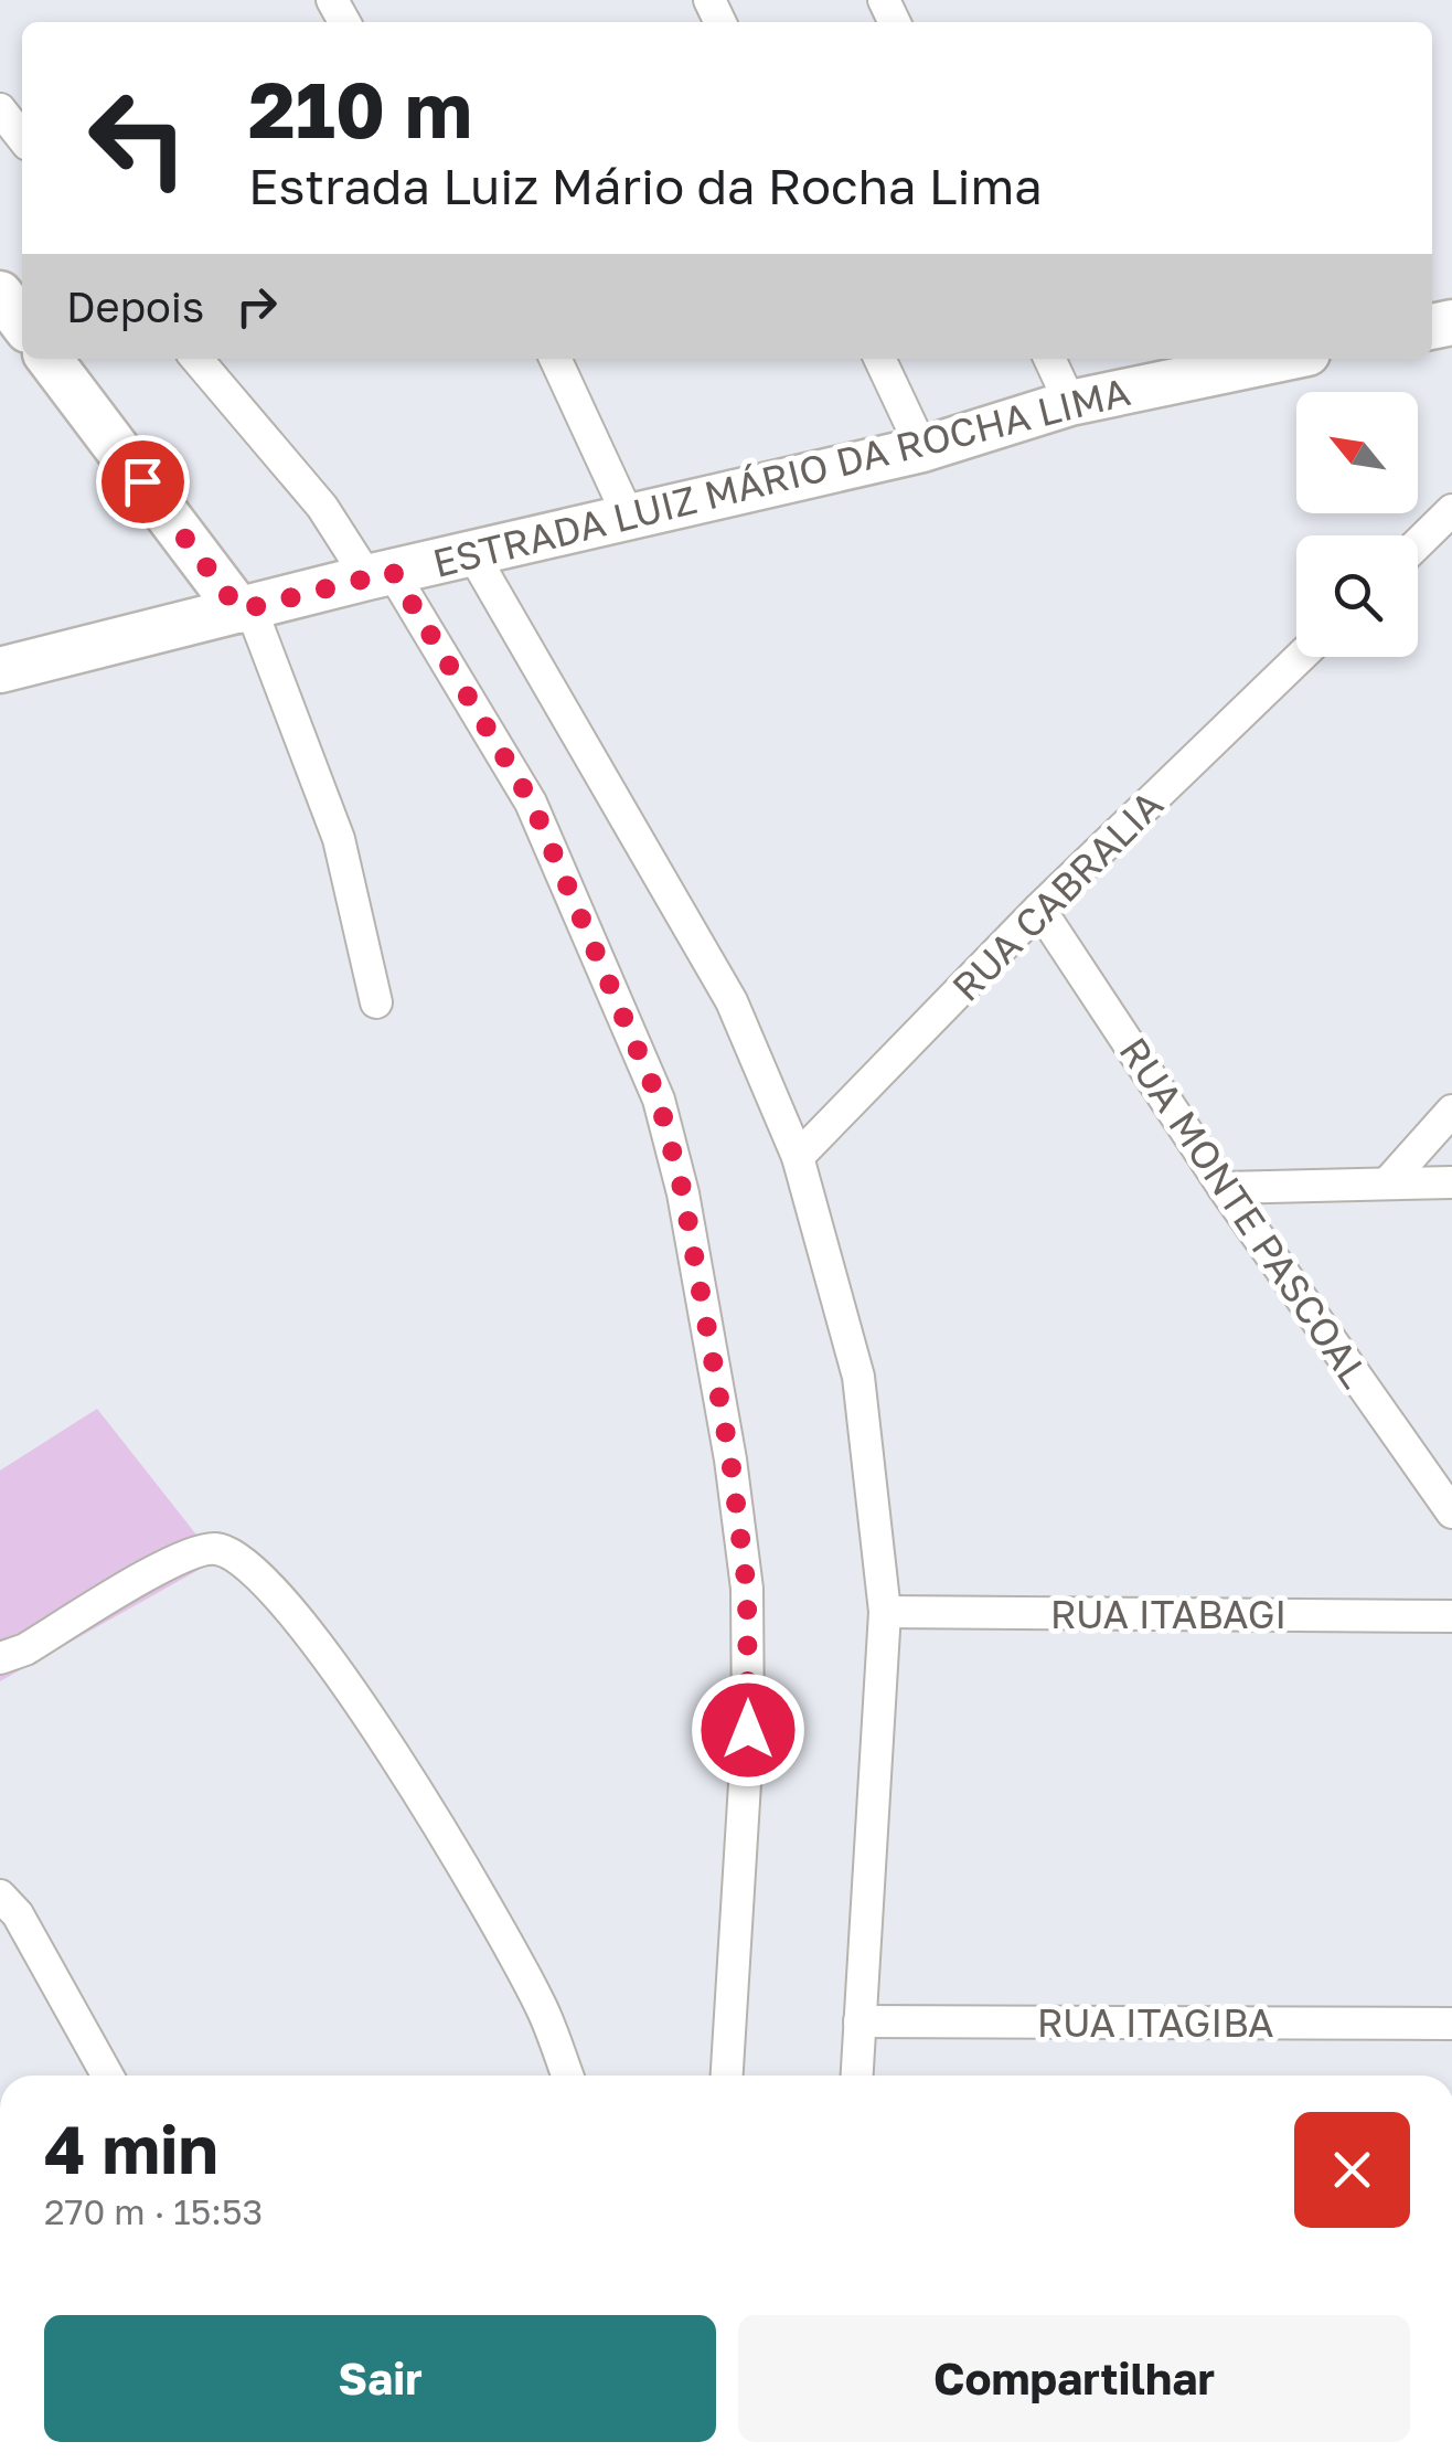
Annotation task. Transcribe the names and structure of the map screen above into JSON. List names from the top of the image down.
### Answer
{
  "streets": {
    "main road": ["ESTRADA LUIZ MÁRIO DA ROCHA LIMA"],
    "street": [
      "RUA CABRALIA",
      "RUA MONTE PASCOAL",
      "RUA ITABAGI",
      "RUA ITAGIBA"
    ]
  },
  "crossings": [
    ["RUA CABRALIA", "RUA MONTE PASCOAL"]
  ],
  "north": "top left",
  "page": {
    "turn": ["210 m", "Estrada Luiz Mário da Rocha Lima"],
    "then": "Depois",
    "heading": ["4 min", "270 m · 15:53"],
    "buttons": ["Sair", "Compartilhar"]
  }
}
